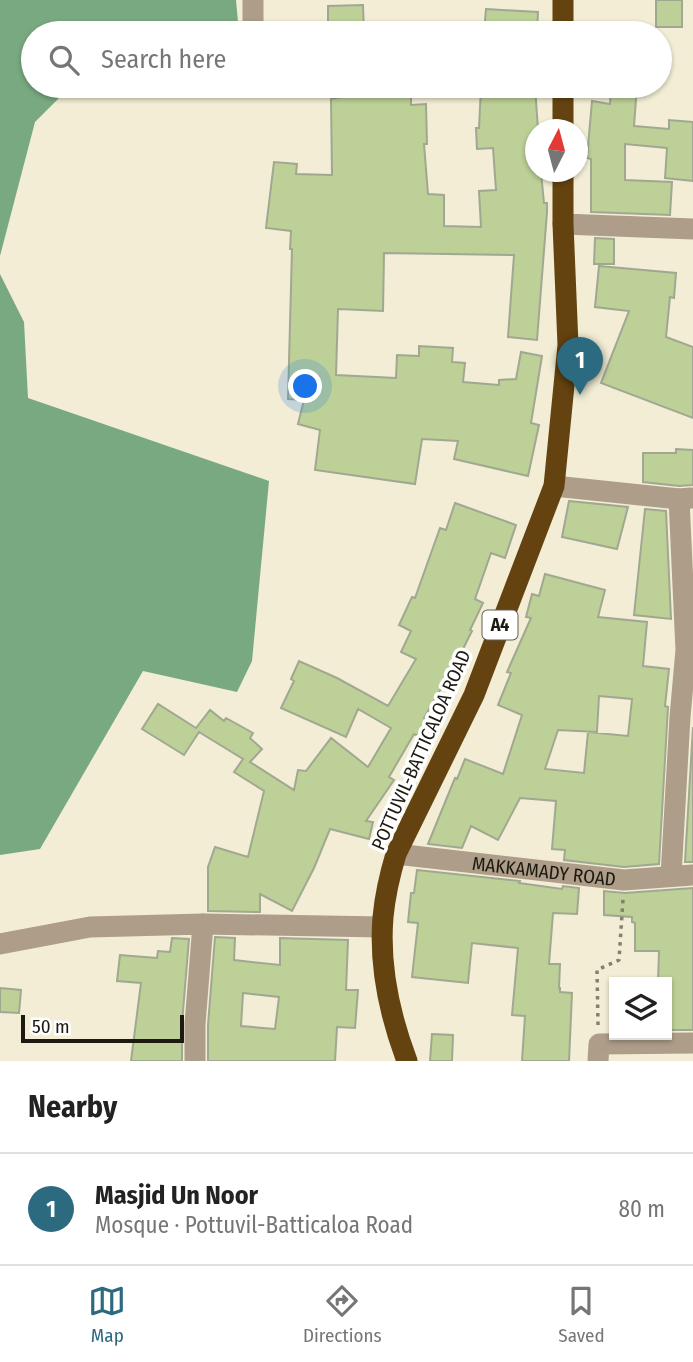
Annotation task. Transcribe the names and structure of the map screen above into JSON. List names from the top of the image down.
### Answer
{
  "streets": {
    "highway": ["A4", "POTTUVIL-BATTICALOA ROAD"],
    "street": ["MAKKAMADY ROAD"]
  },
  "crossings": [
    ["POTTUVIL-BATTICALOA ROAD", "MAKKAMADY ROAD"]
  ],
  "scale_bar": "50 m",
  "north": "top",
  "page": {
    "search": "Search here",
    "pins": "1",
    "scale": "50 m",
    "heading": "Nearby",
    "list": [
      {
        "mark": "1",
        "name": "Masjid Un Noor",
        "note": "Mosque · Pottuvil-Batticaloa Road",
        "value": "80 m"
      }
    ],
    "nav": ["Map", "Directions", "Saved"]
  }
}
